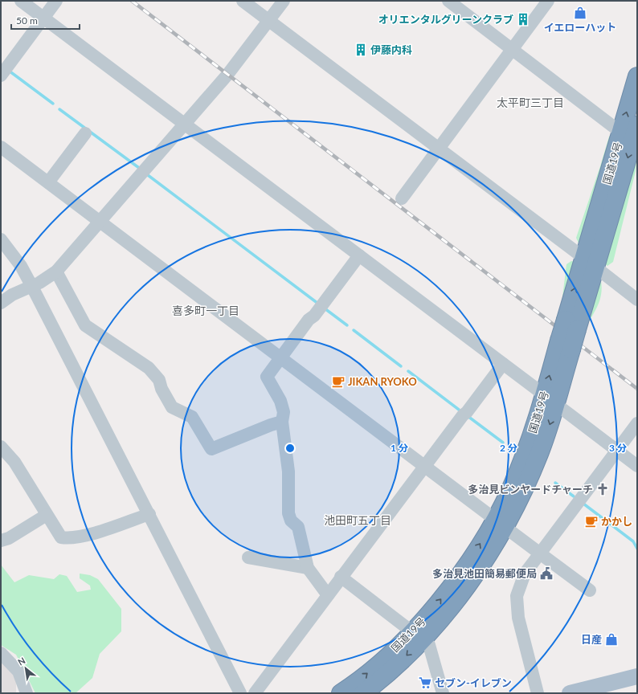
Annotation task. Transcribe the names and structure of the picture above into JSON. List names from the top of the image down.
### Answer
{
  "streets": {
    "highway": ["国道19号"]
  },
  "districts": ["太平町三丁目", "喜多町一丁目", "池田町五丁目"],
  "places": {
    "shop": ["イエローハット", "日産"],
    "building": ["オリエンタルグリーンクラブ", "伊藤内科"],
    "cafe": ["JIKAN RYOKO", "かかし"],
    "church": ["多治見ビンヤードチャーチ"],
    "public building": ["多治見池田簡易郵便局"],
    "supermarket": ["セブン-イレブン"]
  },
  "scale_bar": "50 m",
  "north": "top left",
  "rings": ["1 分", "2 分", "3 分"]
}
